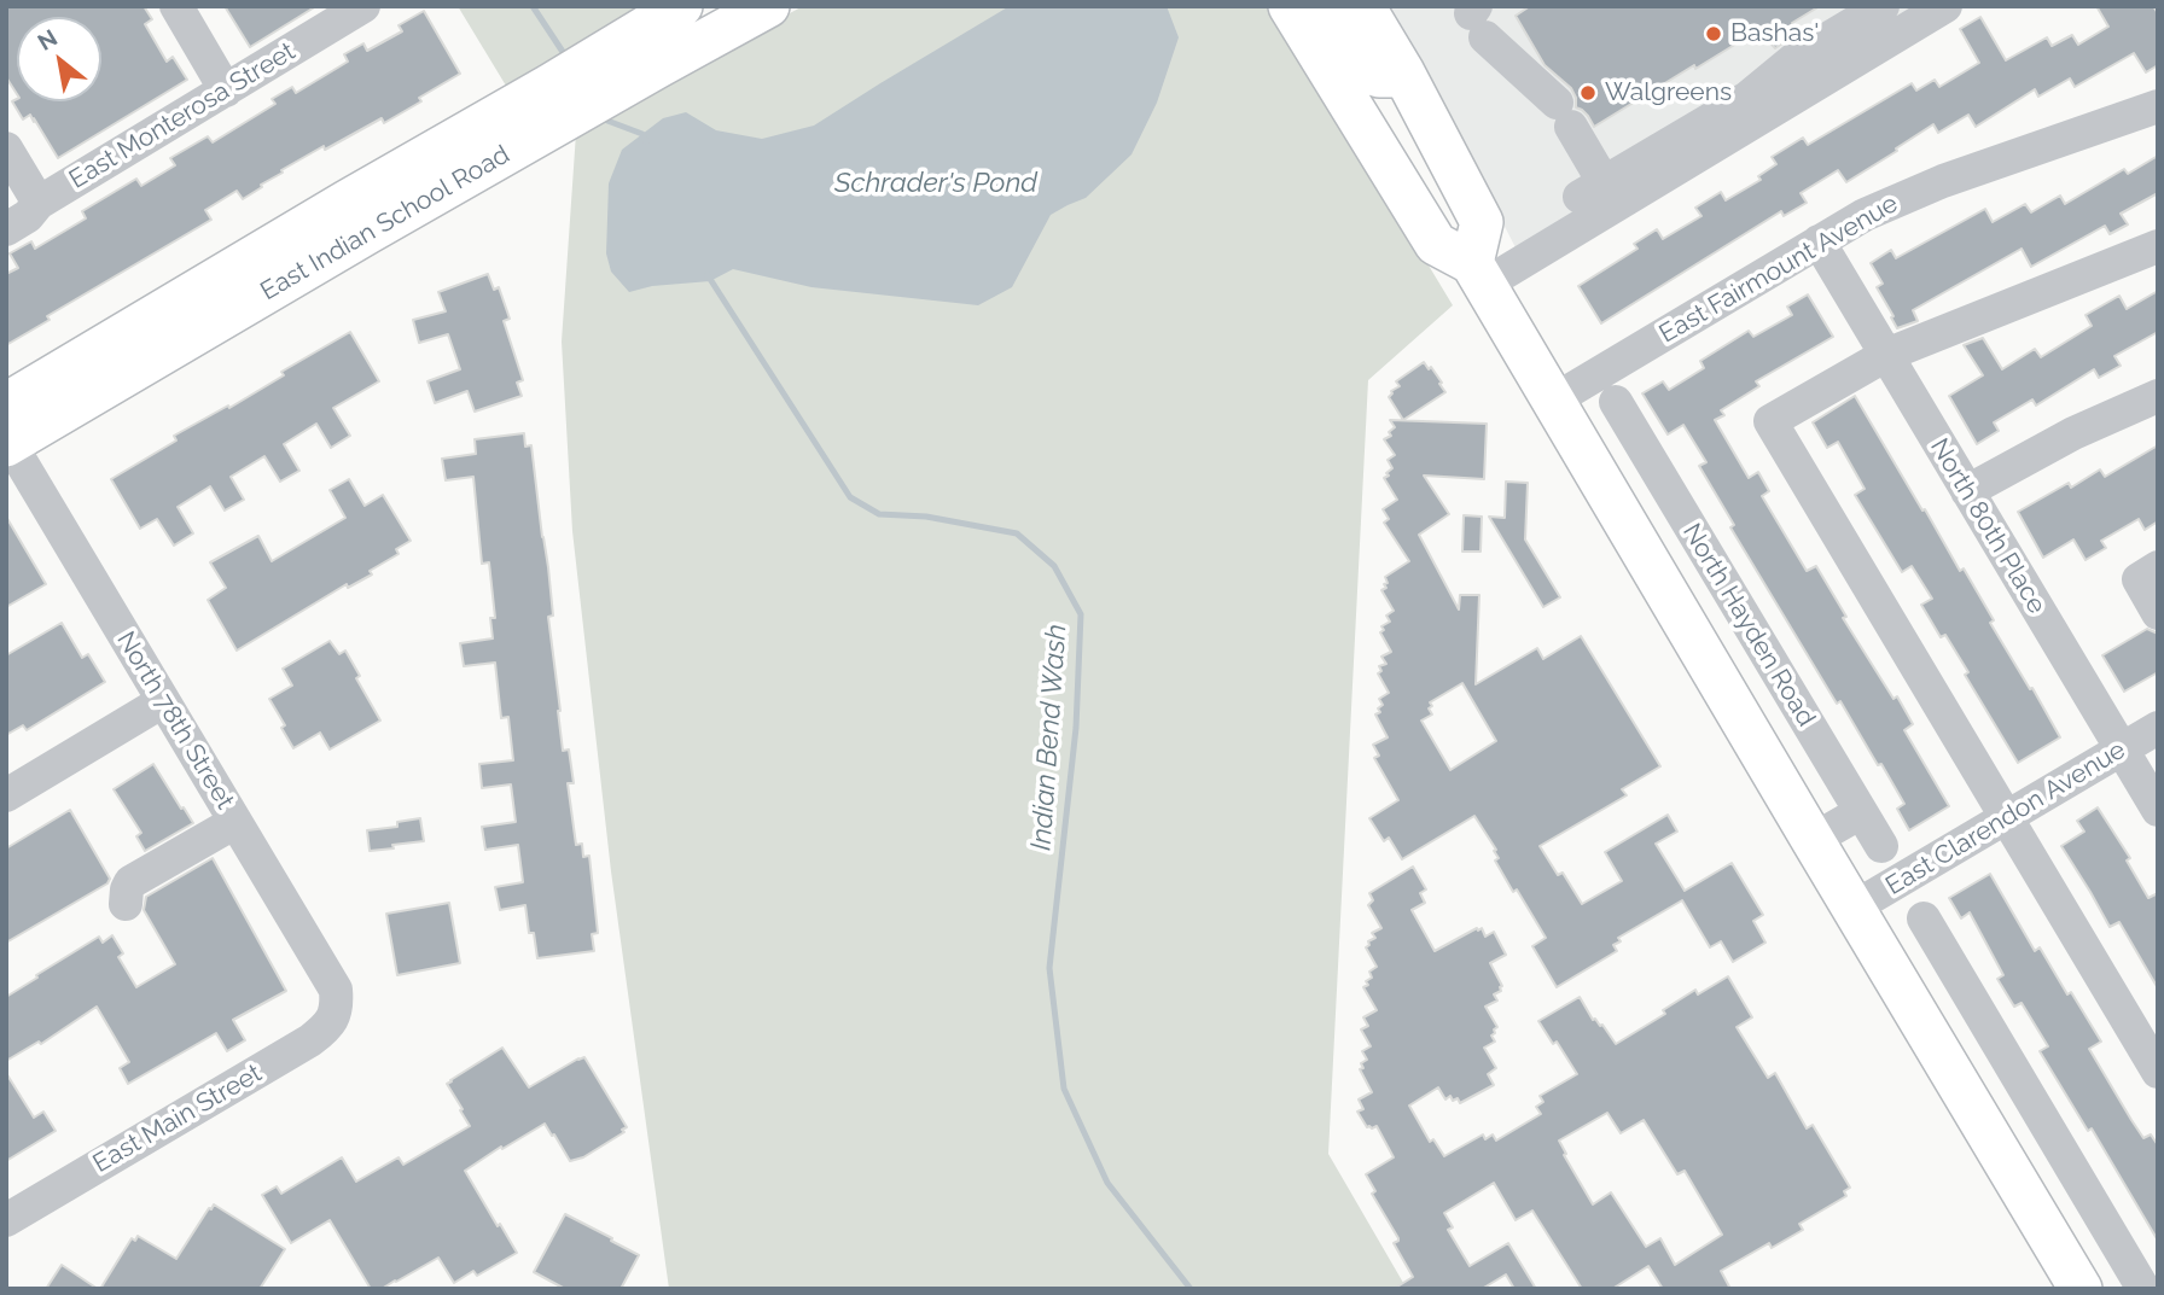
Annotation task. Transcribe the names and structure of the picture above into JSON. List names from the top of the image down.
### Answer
{
  "streets": {
    "main road": ["East Indian School Road"],
    "street": [
      "East Monterosa Street",
      "East Fairmount Avenue",
      "North 80th Place",
      "North Hayden Road",
      "North 78th Street",
      "East Clarendon Avenue",
      "East Main Street"
    ]
  },
  "crossings": [
    ["East Indian School Road", "North 78th Street"],
    ["East Fairmount Avenue", "North 80th Place"],
    ["North 80th Place", "East Clarendon Avenue"],
    ["North 78th Street", "East Main Street"]
  ],
  "water": ["Schrader's Pond", "Indian Bend Wash"],
  "places": ["Bashas'", "Walgreens"],
  "north": "top left"
}
